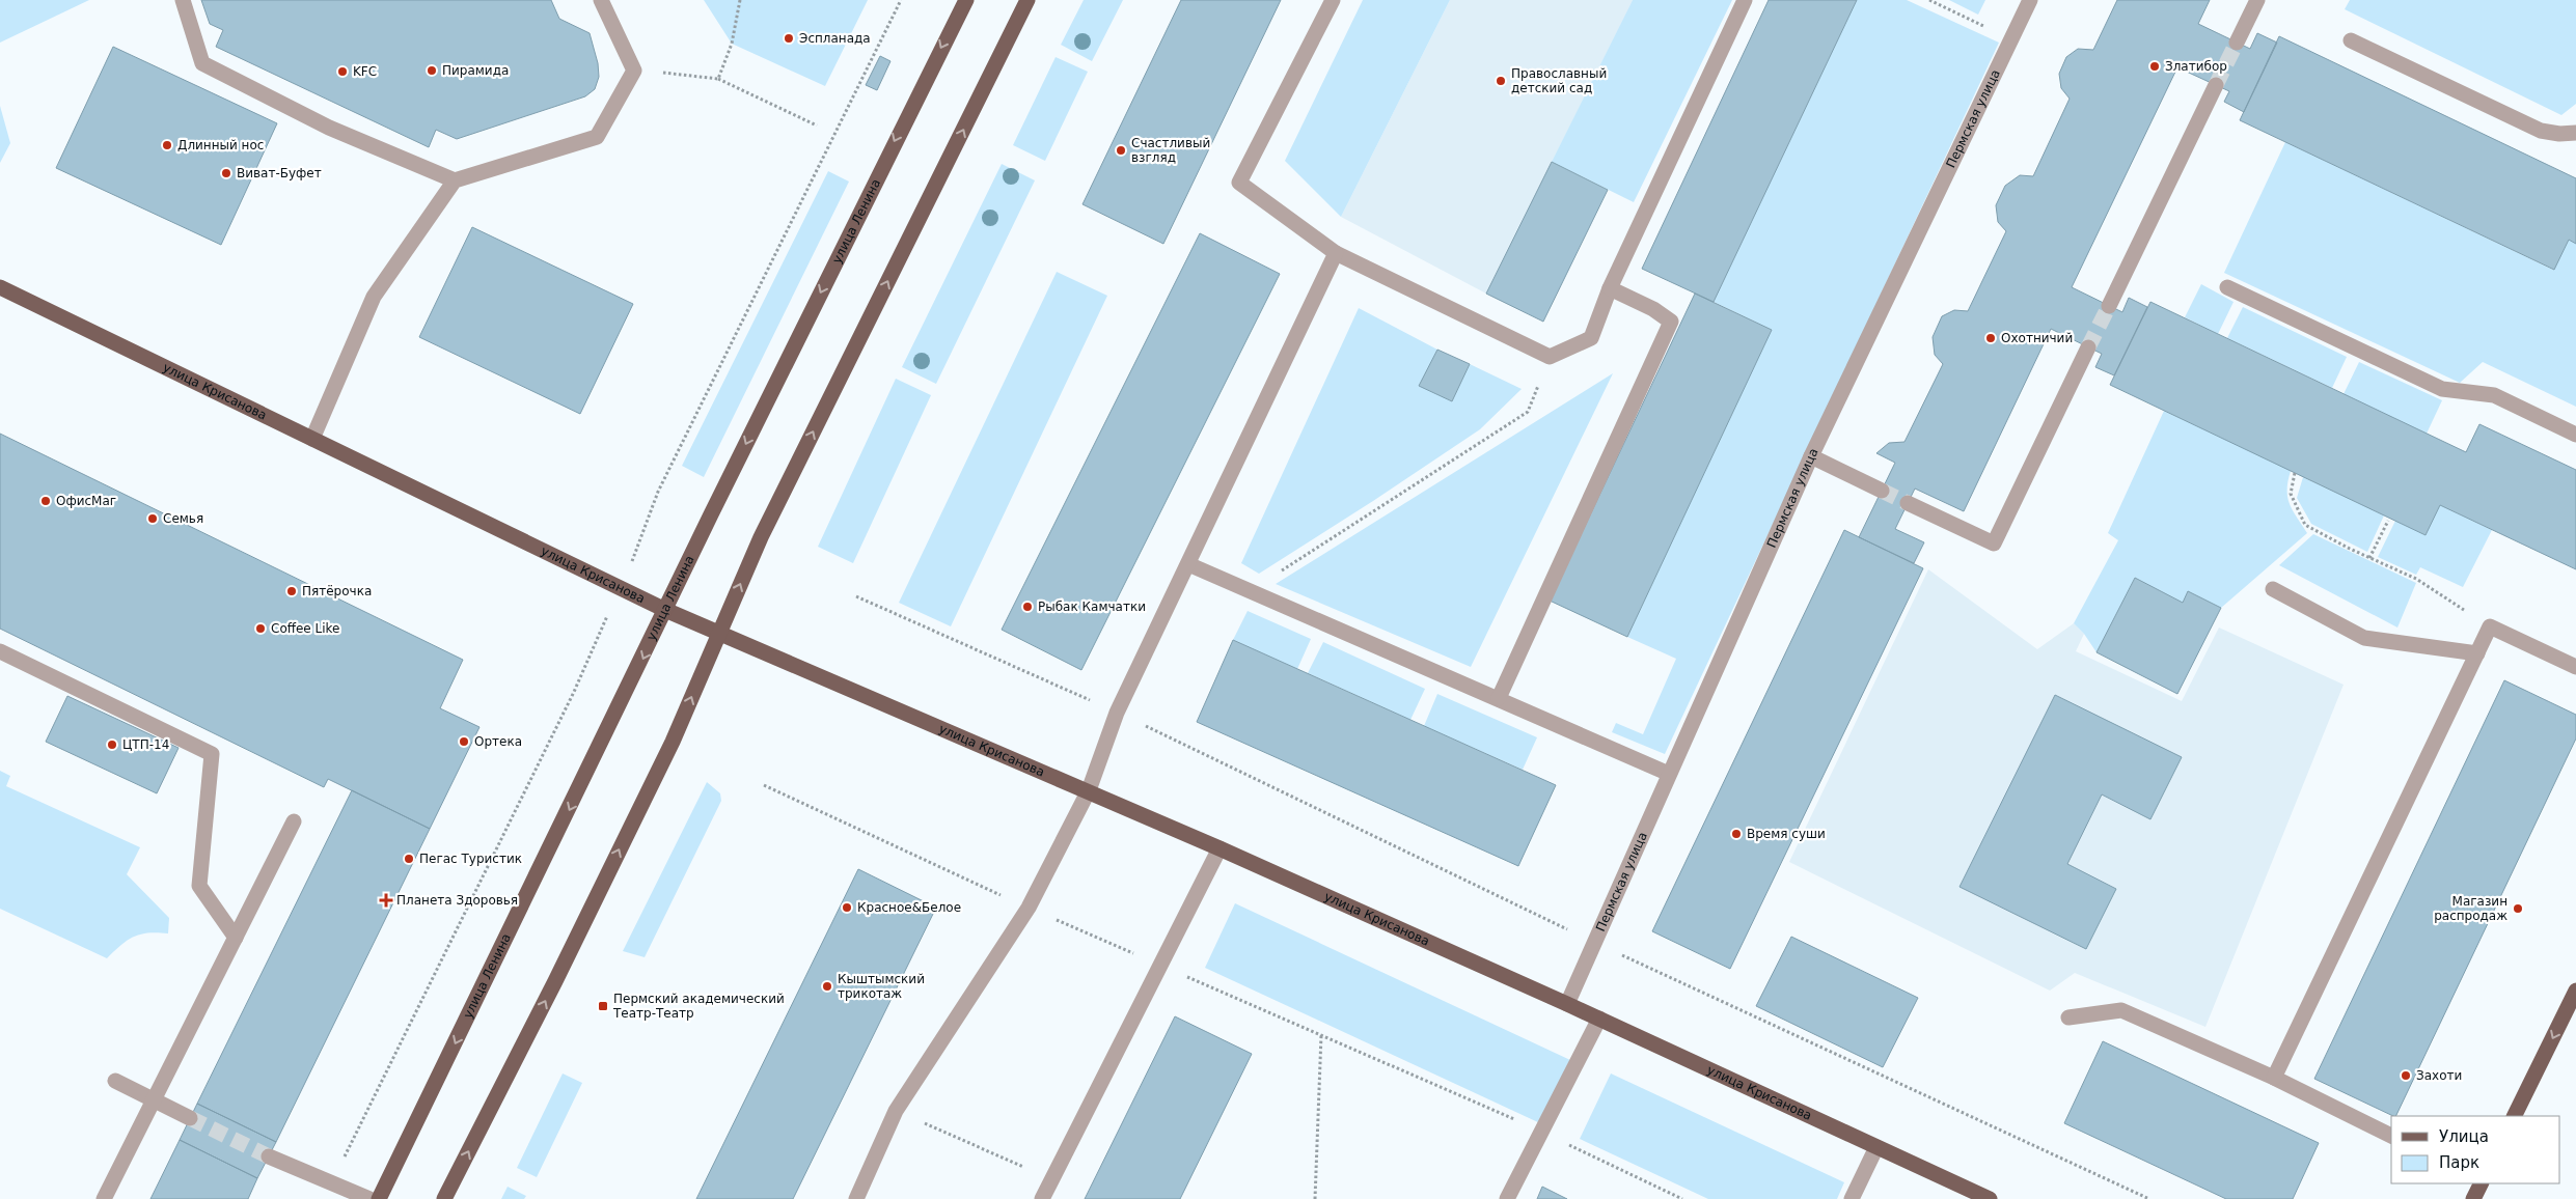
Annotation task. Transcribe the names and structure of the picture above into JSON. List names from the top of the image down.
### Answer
{
  "streets": {
    "main road": ["улица Ленина", "улица Крисанова"],
    "street": ["Пермская улица"]
  },
  "crossings": [
    ["Пермская улица", "улица Крисанова"],
    ["улица Ленина", "улица Крисанова"]
  ],
  "places": {
    "other": [
      "Эспланада",
      "Златибор",
      "Пирамида",
      "KFC",
      "Православный детский сад",
      "Длинный нос",
      "Счастливый взгляд",
      "Виват-Буфет",
      "Охотничий",
      "ОфисМаг",
      "Семья",
      "Пятёрочка",
      "Рыбак Камчатки",
      "Coffee Like",
      "Ортека",
      "ЦТП-14",
      "Время суши",
      "Пегас Туристик",
      "Красное&Белое",
      "Магазин распродаж",
      "Кыштымский трикотаж",
      "Захоти"
    ],
    "health": ["Планета Здоровья"],
    "transit": ["Пермский академический Театр-Театр"]
  },
  "legend": ["Улица", "Парк"]
}
